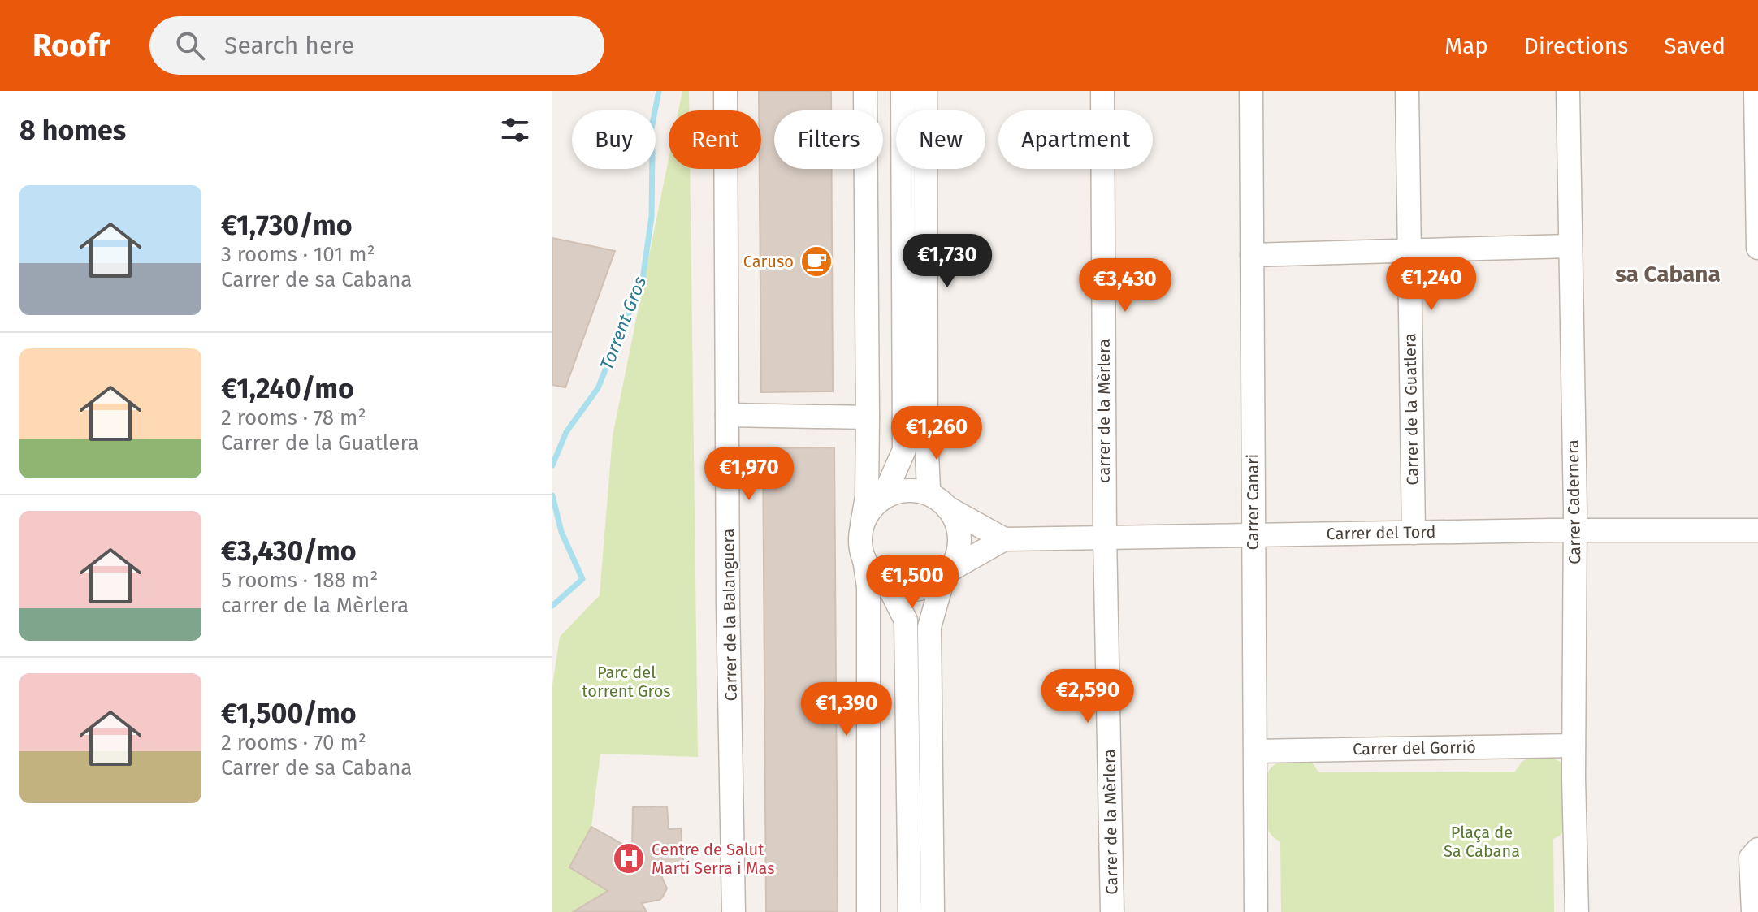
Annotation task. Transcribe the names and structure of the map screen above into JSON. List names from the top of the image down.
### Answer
{
  "streets": {
    "street": [
      "Carrer de la Guatlera",
      "carrer de la Mèrlera",
      "Carrer Canari",
      "Carrer Cadernera",
      "Carrer del Tord",
      "Carrer de la Balanguera",
      "Carrer del Gorrió",
      "Carrer de la Mèrlera"
    ]
  },
  "crossings": [
    ["Carrer de la Guatlera", "Carrer del Tord"],
    ["carrer de la Mèrlera", "Carrer del Tord"],
    ["carrer de la Mèrlera", "Carrer de la Mèrlera"],
    ["Carrer Canari", "Carrer del Tord"],
    ["Carrer Canari", "Carrer del Gorrió"],
    ["Carrer Cadernera", "Carrer del Tord"],
    ["Carrer Cadernera", "Carrer del Gorrió"],
    ["Carrer del Tord", "Carrer de la Mèrlera"]
  ],
  "districts": ["sa Cabana"],
  "water": ["Torrent Gros"],
  "parks": ["Parc del torrent Gros", "Plaça de Sa Cabana"],
  "places": {
    "cafe": ["Caruso"],
    "hospital": ["Centre de Salut Martí Serra i Mas"]
  },
  "page": {
    "header": "Roofr",
    "search": "Search here",
    "nav": ["Map", "Directions", "Saved"],
    "heading": "8 homes",
    "chip": [
      "Buy",
      "Rent",
      "Filters",
      "New",
      "Apartment"
    ],
    "list": [
      {
        "name": "€1,730/mo",
        "note": "3 rooms · 101 m² · Carrer de sa Cabana"
      },
      {
        "name": "€1,240/mo",
        "note": "2 rooms · 78 m² · Carrer de la Guatlera"
      },
      {
        "name": "€3,430/mo",
        "note": "5 rooms · 188 m² · carrer de la Mèrlera"
      },
      {
        "name": "€1,500/mo",
        "note": "2 rooms · 70 m² · Carrer de sa Cabana"
      }
    ],
    "price": [
      "€1,730",
      "€1,240",
      "€3,430",
      "€1,260",
      "€1,970",
      "€1,500",
      "€2,590",
      "€1,390"
    ]
  }
}
